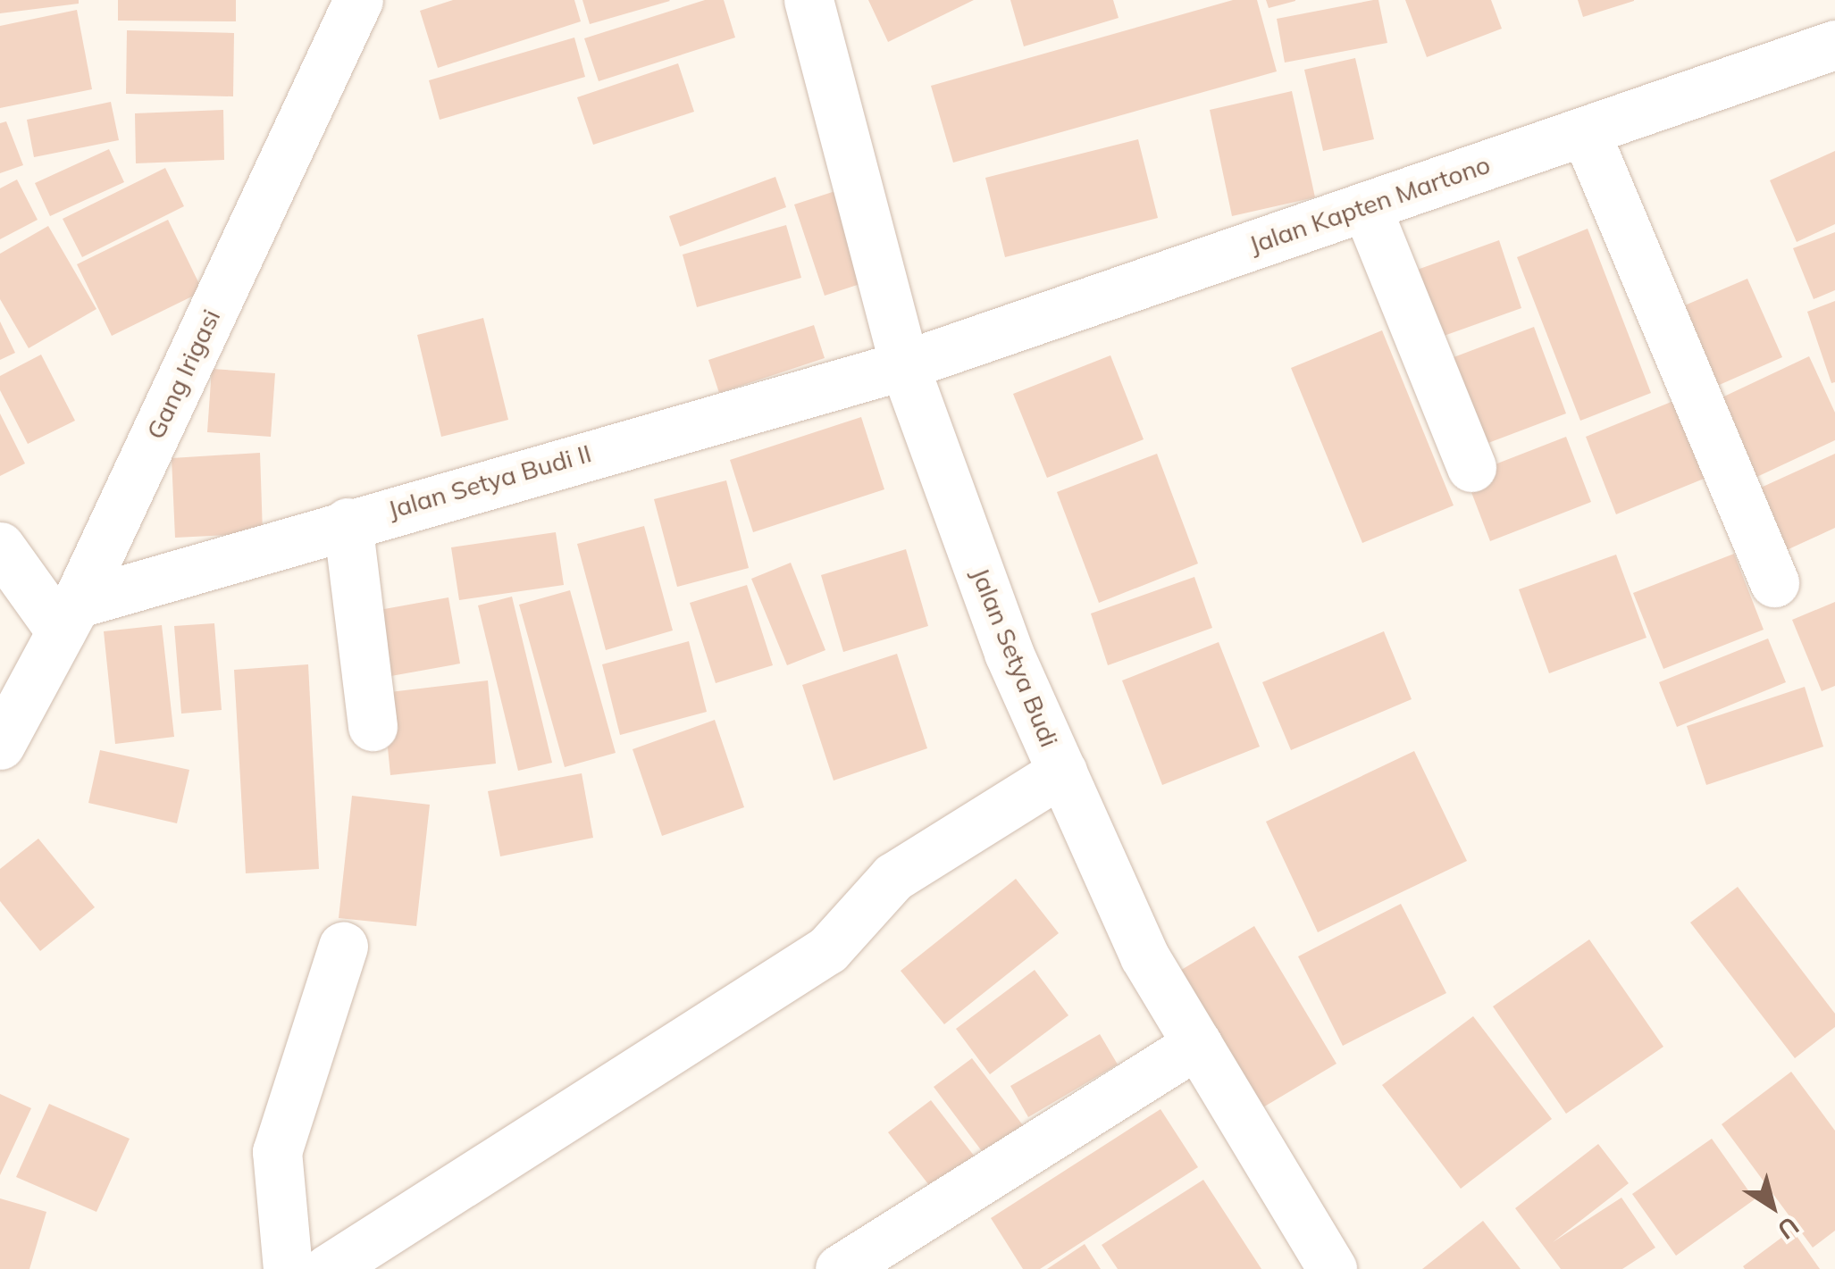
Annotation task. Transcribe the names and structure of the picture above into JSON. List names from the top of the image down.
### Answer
{
  "streets": {
    "street": [
      "Jalan Kapten Martono",
      "Gang Irigasi",
      "Jalan Setya Budi II",
      "Jalan Setya Budi"
    ]
  },
  "crossings": [
    ["Jalan Kapten Martono", "Jalan Setya Budi II"],
    ["Jalan Kapten Martono", "Jalan Setya Budi"],
    ["Gang Irigasi", "Jalan Setya Budi II"],
    ["Jalan Setya Budi II", "Jalan Setya Budi"]
  ],
  "north": "bottom right"
}
